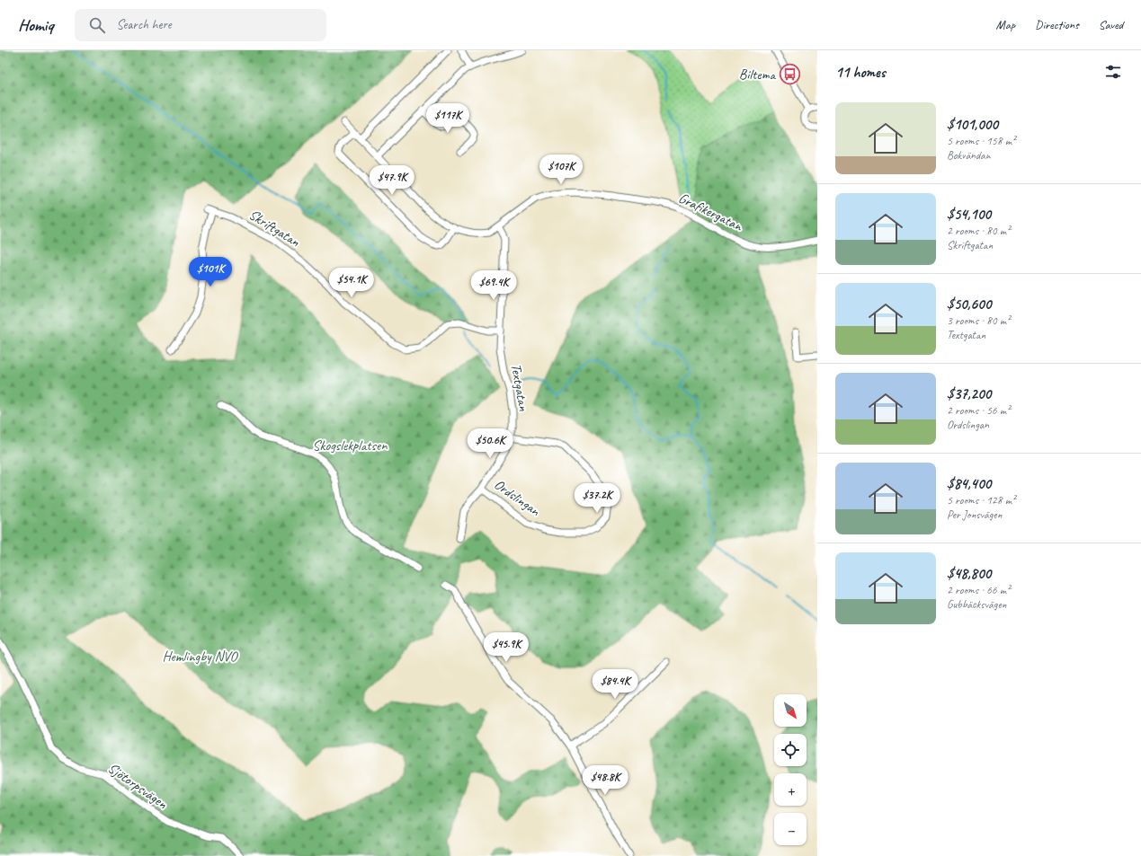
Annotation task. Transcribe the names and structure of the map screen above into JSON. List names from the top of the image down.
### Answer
{
  "streets": {
    "street": [
      "Grafikergatan",
      "Skriftgatan",
      "Textgatan",
      "Ordslingan",
      "Sjötorpsvägen"
    ]
  },
  "crossings": [
    ["Grafikergatan", "Textgatan"],
    ["Skriftgatan", "Textgatan"],
    ["Textgatan", "Ordslingan"]
  ],
  "parks": ["Skogslekplatsen", "Hemlingby NVO"],
  "places": {
    "bus stop": ["Biltema"]
  },
  "north": "bottom right",
  "page": {
    "header": "Homiq",
    "search": "Search here",
    "nav": ["Map", "Directions", "Saved"],
    "heading": "11 homes",
    "list": [
      {
        "name": "$101,000",
        "note": "5 rooms · 158 m² · Bokvändan"
      },
      {
        "name": "$54,100",
        "note": "2 rooms · 80 m² · Skriftgatan"
      },
      {
        "name": "$50,600",
        "note": "3 rooms · 80 m² · Textgatan"
      },
      {
        "name": "$37,200",
        "note": "2 rooms · 56 m² · Ordslingan"
      },
      {
        "name": "$84,400",
        "note": "5 rooms · 128 m² · Per Jonsvägen"
      },
      {
        "name": "$48,800",
        "note": "2 rooms · 66 m² · Gubbäcksvägen"
      }
    ],
    "price": [
      "$117K",
      "$107K",
      "$47.9K",
      "$101K",
      "$54.1K",
      "$69.4K",
      "$50.6K",
      "$37.2K",
      "$45.9K",
      "$84.4K",
      "$48.8K"
    ],
    "map_buttons": ["+", "−"]
  }
}
